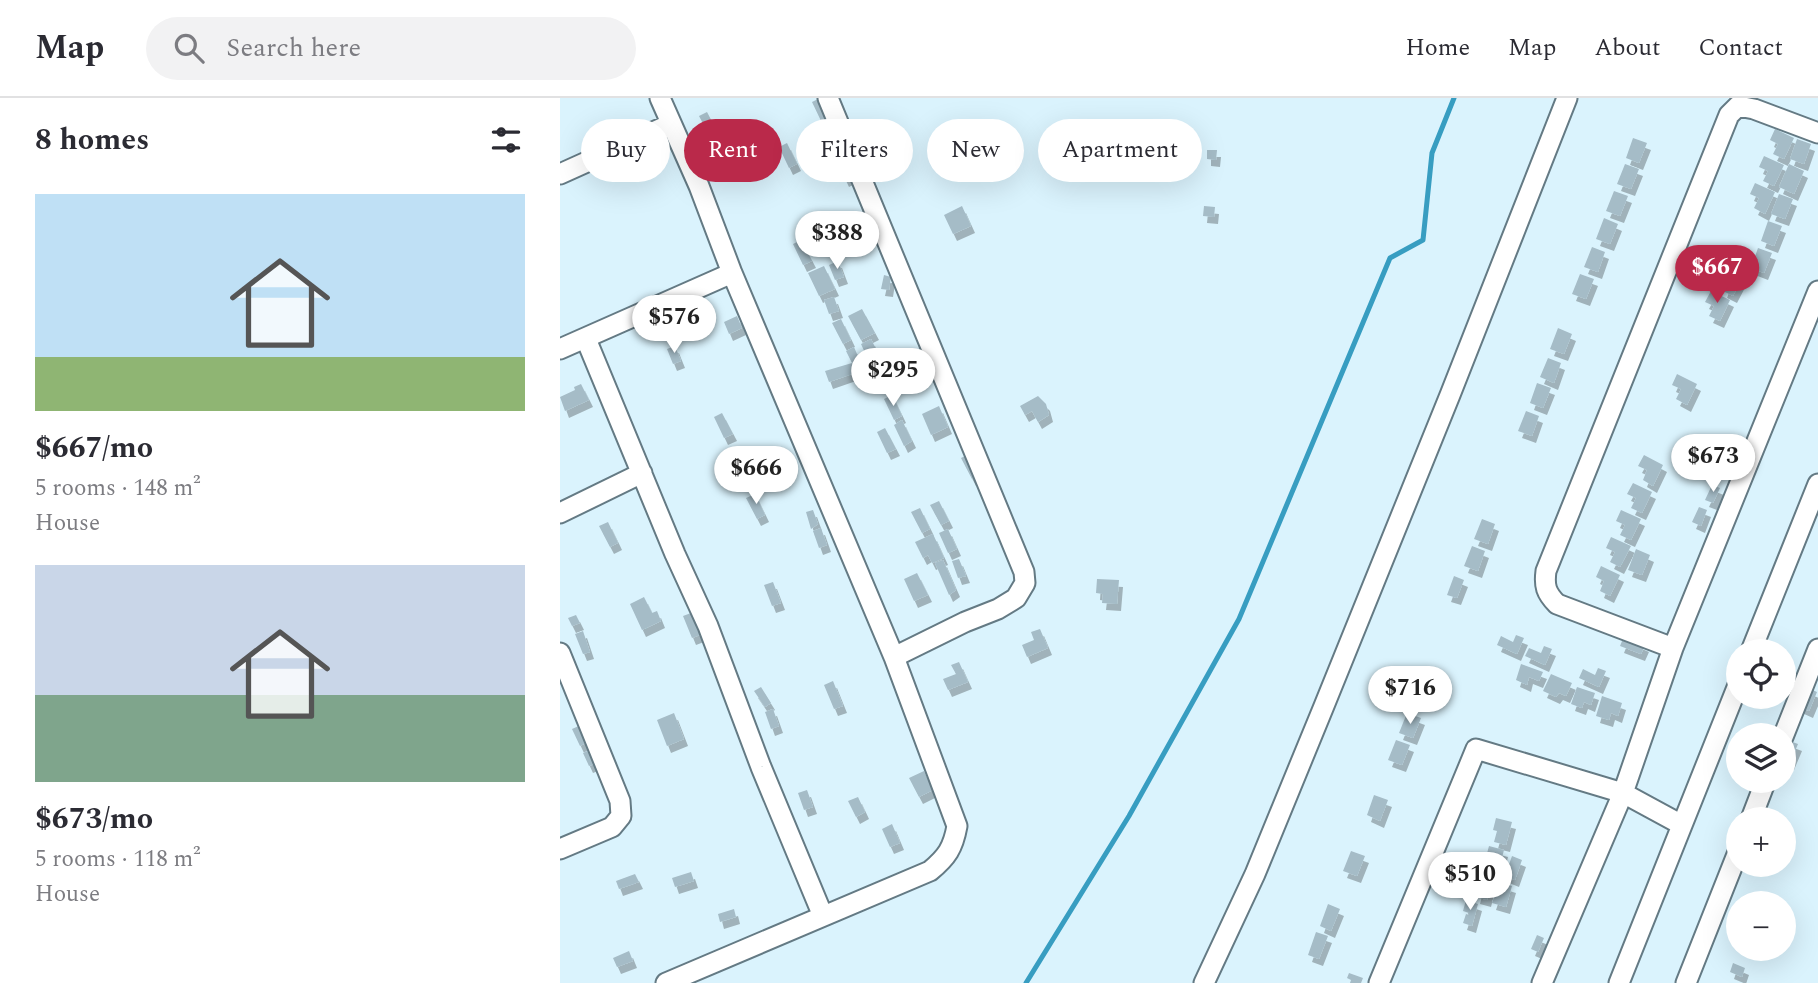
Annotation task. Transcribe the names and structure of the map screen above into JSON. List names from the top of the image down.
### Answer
{
  "page": {
    "header": "Map",
    "search": "Search here",
    "nav": [
      "Home",
      "Map",
      "About",
      "Contact"
    ],
    "heading": "8 homes",
    "chip": [
      "Buy",
      "Rent",
      "Filters",
      "New",
      "Apartment"
    ],
    "list": [
      {
        "name": "$667/mo",
        "note": "5 rooms · 148 m² · House"
      },
      {
        "name": "$673/mo",
        "note": "5 rooms · 118 m² · House"
      }
    ],
    "price": [
      "$388",
      "$667",
      "$576",
      "$295",
      "$673",
      "$666",
      "$716",
      "$510"
    ],
    "map_buttons": ["+", "−"]
  }
}
